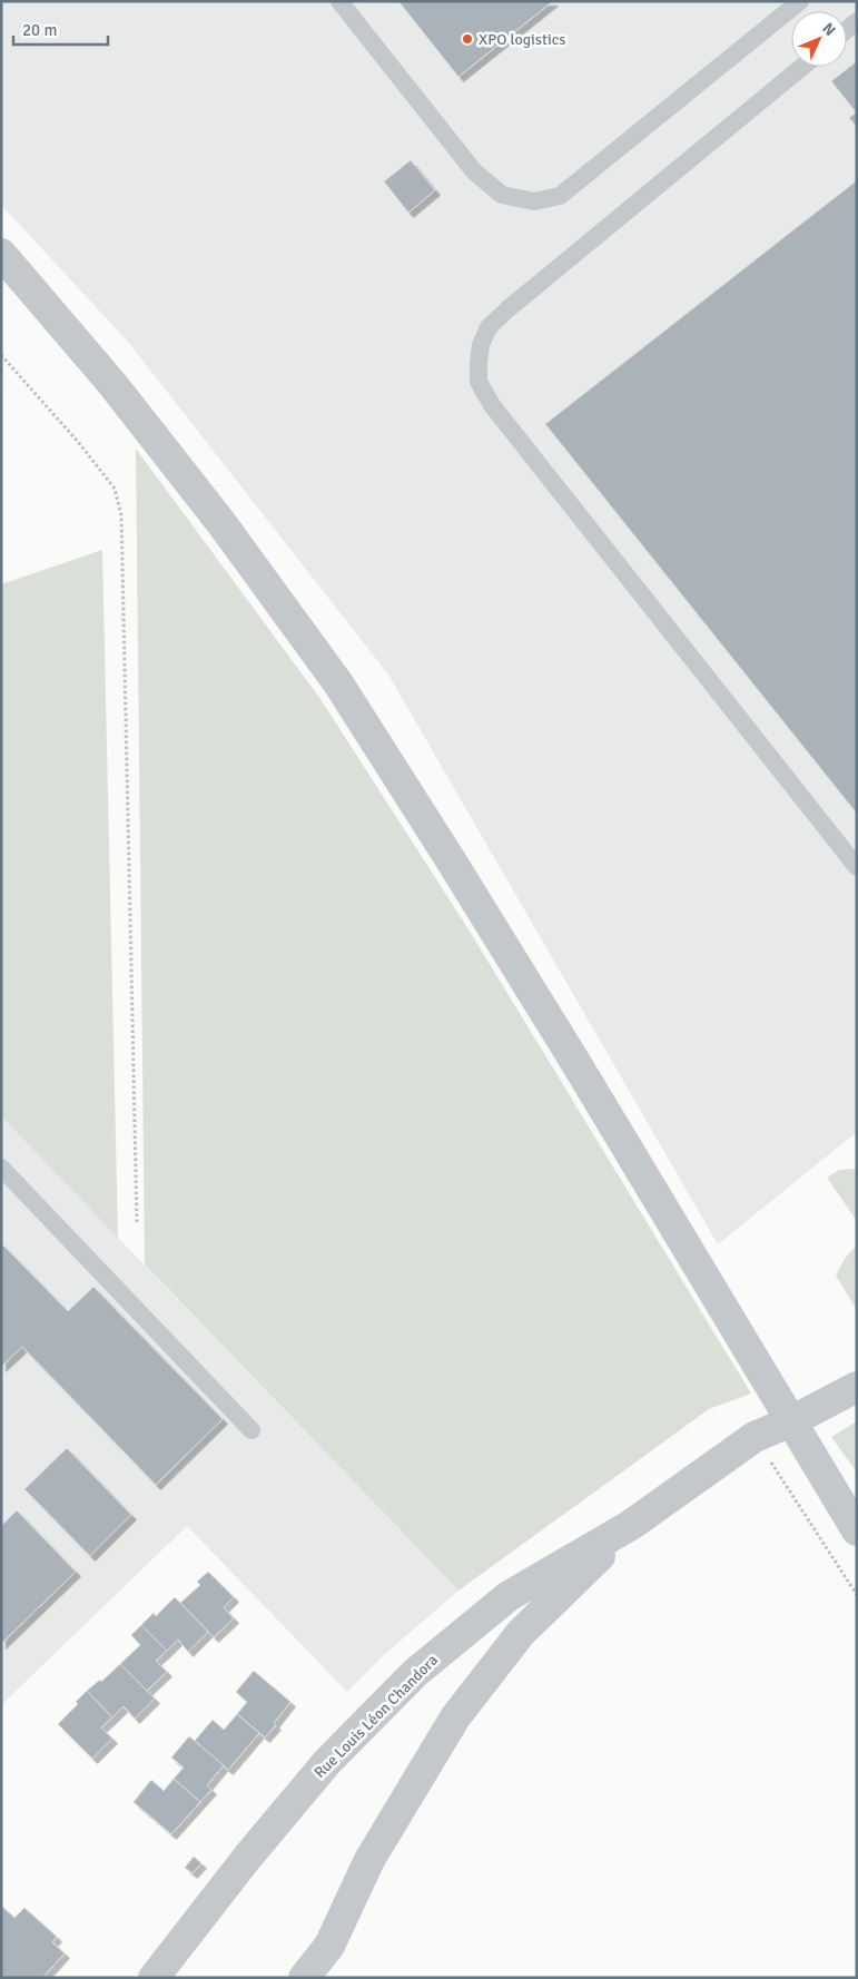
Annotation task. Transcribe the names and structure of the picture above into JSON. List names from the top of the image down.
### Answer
{
  "streets": {
    "street": ["Rue Louis Léon Chandora"]
  },
  "places": ["XPO logistics"],
  "scale_bar": "20 m",
  "north": "top right"
}
